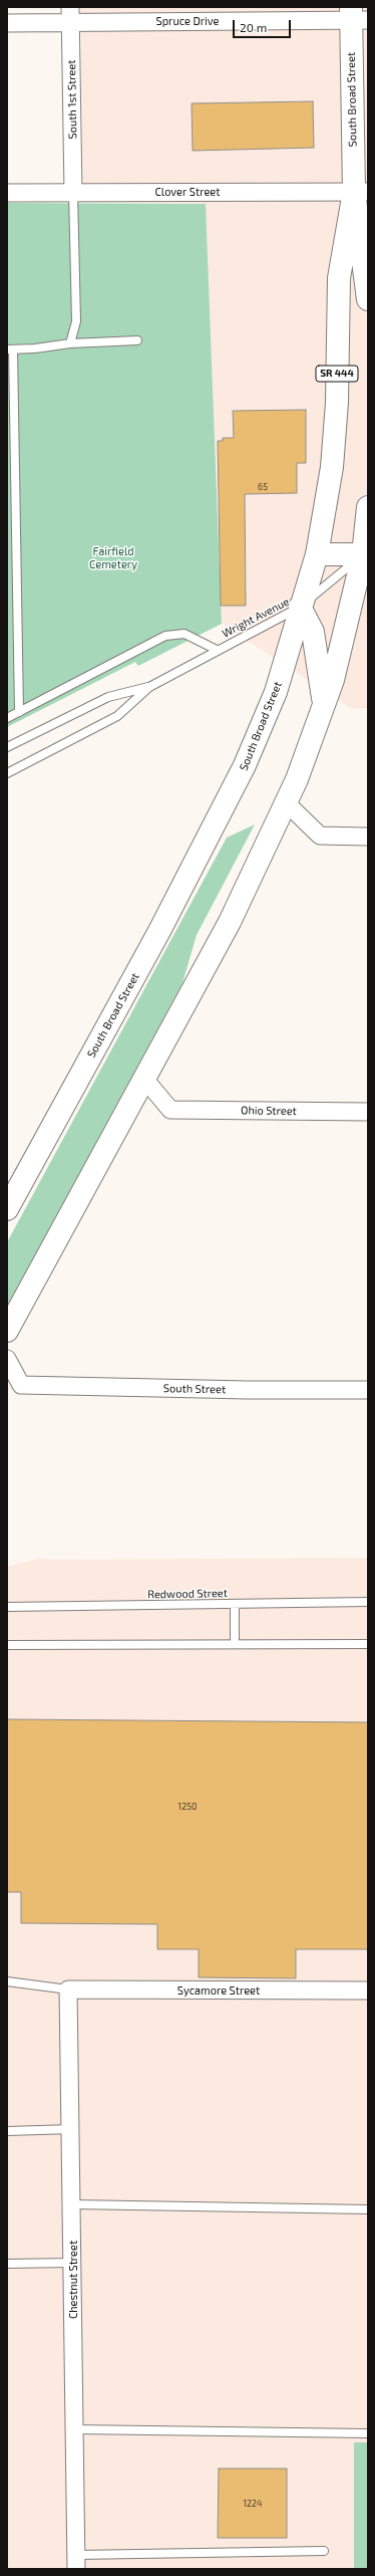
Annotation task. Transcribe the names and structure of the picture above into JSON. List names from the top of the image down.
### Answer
{
  "streets": {
    "street": [
      "Spruce Drive",
      "South 1st Street",
      "South Broad Street",
      "Clover Street",
      "SR 444",
      "Ohio Street",
      "South Street",
      "Sycamore Street",
      "Chestnut Street"
    ],
    "lane": ["Wright Avenue", "Redwood Street"]
  },
  "crossings": [
    ["Spruce Drive", "South 1st Street"],
    ["Spruce Drive", "South Broad Street"],
    ["South 1st Street", "Clover Street"],
    ["South Broad Street", "Clover Street"],
    ["South Broad Street", "Wright Avenue"],
    ["Sycamore Street", "Chestnut Street"]
  ],
  "parks": ["Fairfield Cemetery"],
  "house_numbers": ["65", "1250", "1224"],
  "scale_bar": "20 m"
}
